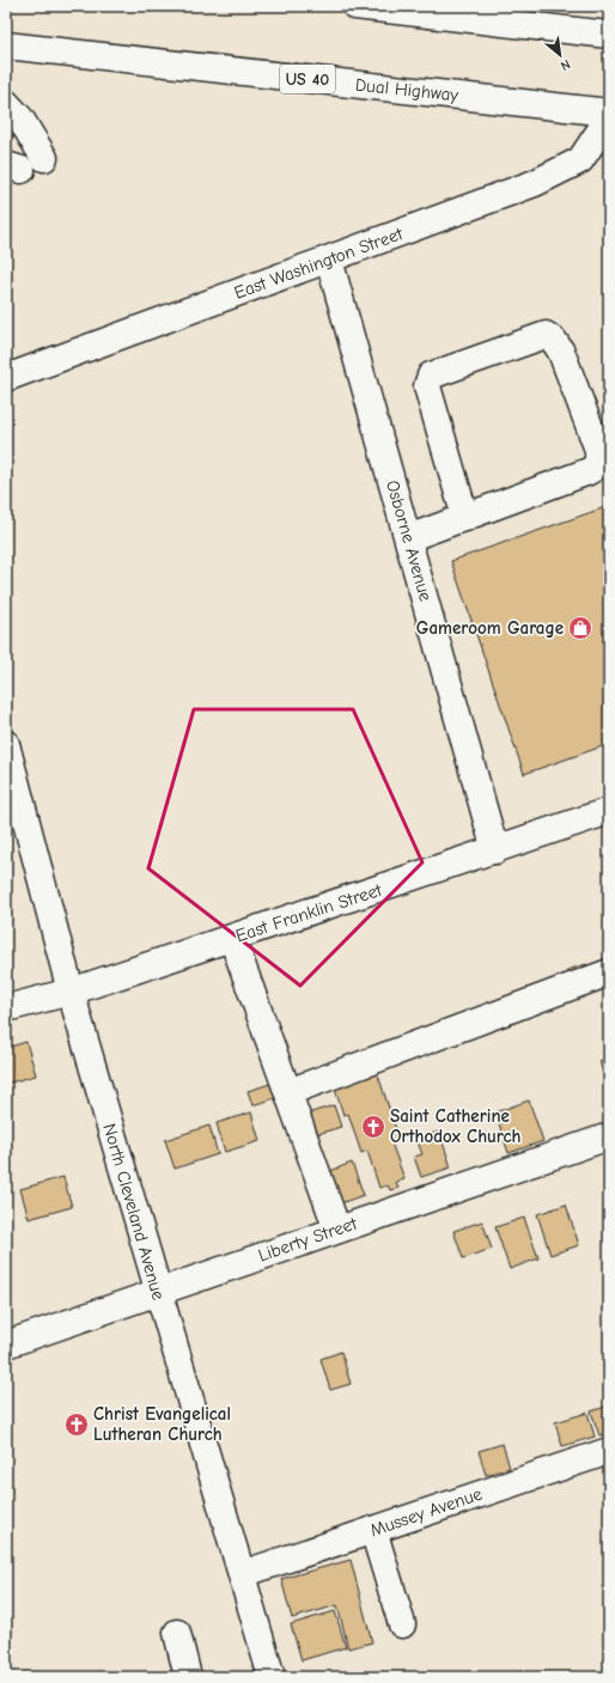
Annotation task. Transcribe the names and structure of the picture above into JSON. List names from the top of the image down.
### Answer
{
  "streets": {
    "street": [
      "US 40",
      "Dual Highway",
      "East Washington Street",
      "Osborne Avenue",
      "East Franklin Street",
      "North Cleveland Avenue",
      "Liberty Street",
      "Mussey Avenue"
    ]
  },
  "crossings": [
    ["East Washington Street", "Osborne Avenue"],
    ["Osborne Avenue", "East Franklin Street"],
    ["East Franklin Street", "North Cleveland Avenue"],
    ["North Cleveland Avenue", "Liberty Street"],
    ["North Cleveland Avenue", "Mussey Avenue"]
  ],
  "places": {
    "shop": ["Gameroom Garage"],
    "church": ["Saint Catherine Orthodox Church", "Christ Evangelical Lutheran Church"]
  },
  "north": "bottom right"
}
